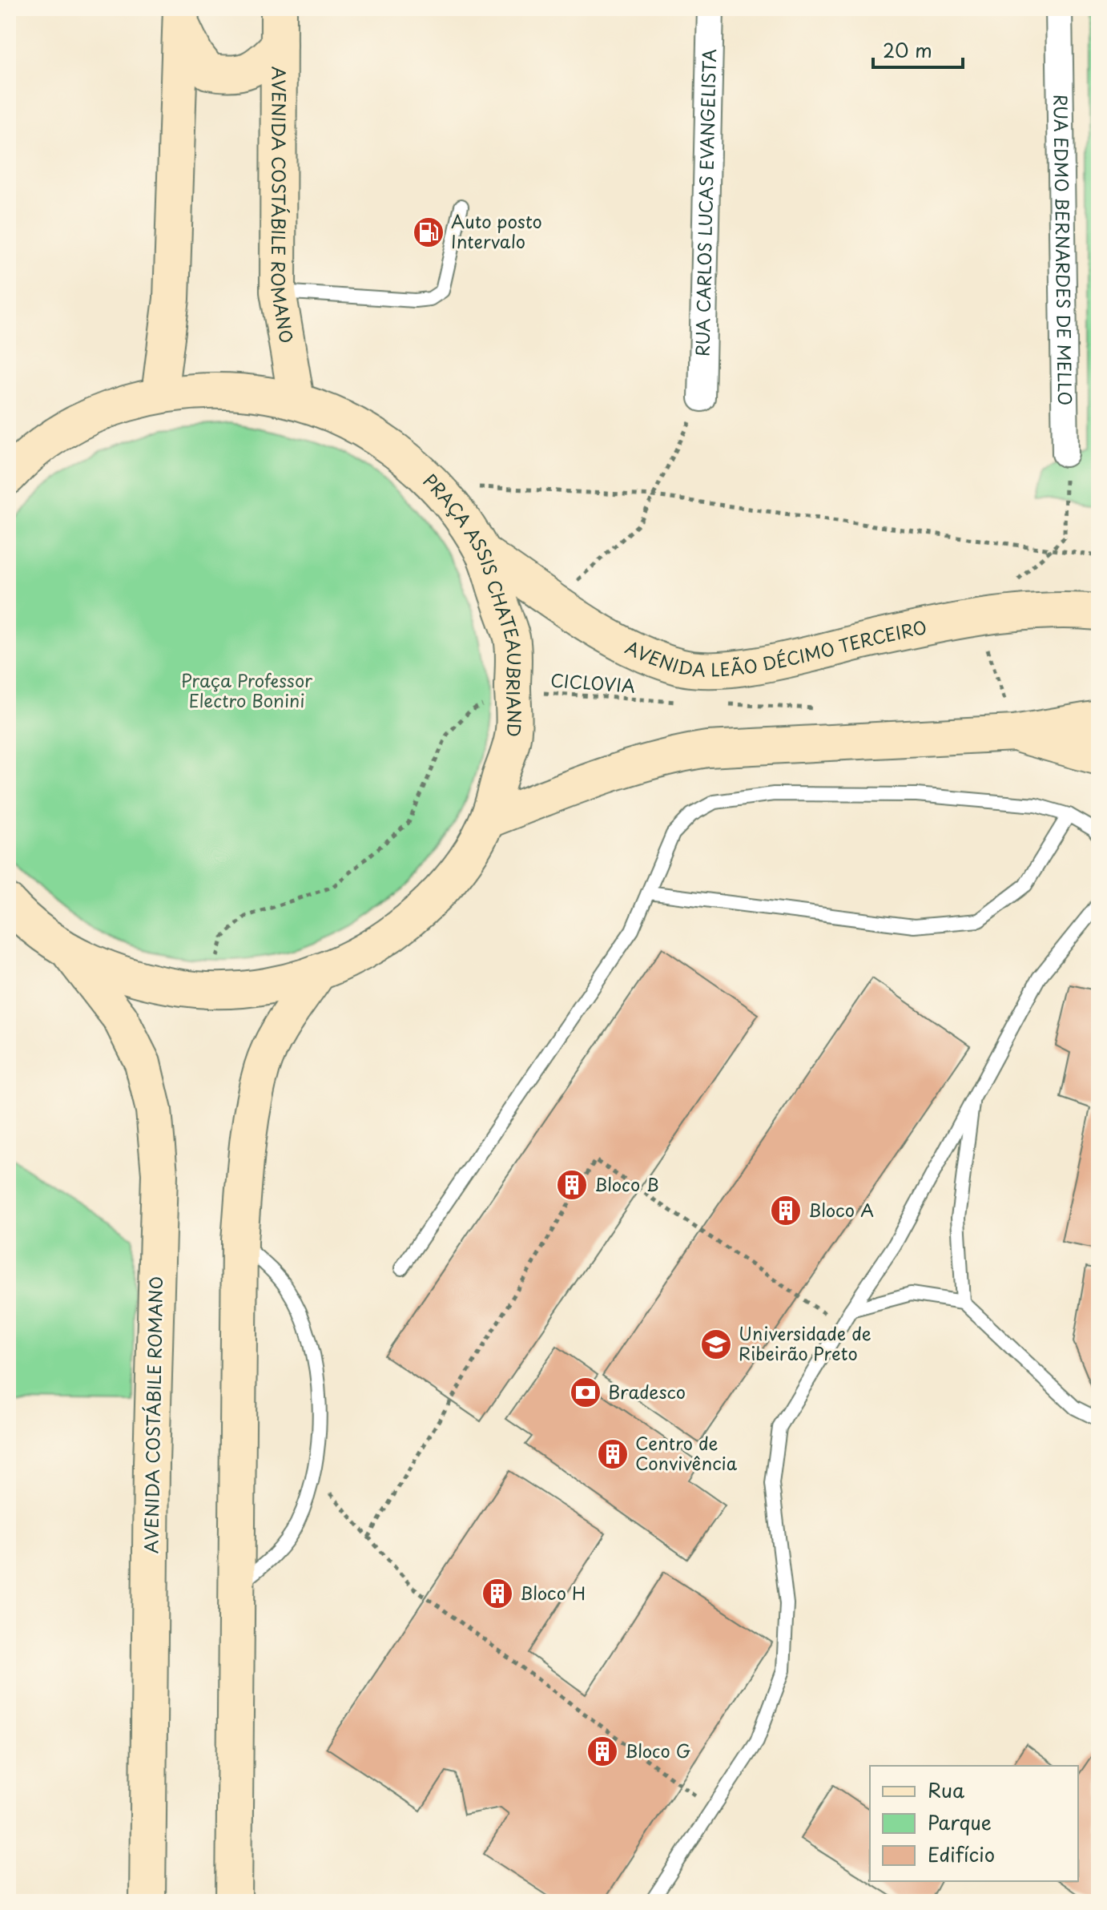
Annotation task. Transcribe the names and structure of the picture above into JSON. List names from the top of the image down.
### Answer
{
  "streets": {
    "main road": ["AVENIDA COSTÁBILE ROMANO", "PRAÇA ASSIS CHATEAUBRIAND", "AVENIDA LEÃO DÉCIMO TERCEIRO"],
    "street": ["RUA CARLOS LUCAS EVANGELISTA", "RUA EDMO BERNARDES DE MELLO"],
    "path": ["CICLOVIA"]
  },
  "crossings": [
    ["AVENIDA COSTÁBILE ROMANO", "PRAÇA ASSIS CHATEAUBRIAND"],
    ["PRAÇA ASSIS CHATEAUBRIAND", "AVENIDA LEÃO DÉCIMO TERCEIRO"],
    ["PRAÇA ASSIS CHATEAUBRIAND", "CICLOVIA"]
  ],
  "parks": ["Praça Professor Electro Bonini"],
  "places": {
    "fuel station": ["Auto posto Intervalo"],
    "building": [
      "Bloco B",
      "Bloco A",
      "Centro de Convivência",
      "Bloco H",
      "Bloco G"
    ],
    "school or university": ["Universidade de Ribeirão Preto"],
    "bank": ["Bradesco"]
  },
  "legend": ["Rua", "Parque", "Edifício"],
  "scale_bar": "20 m"
}
